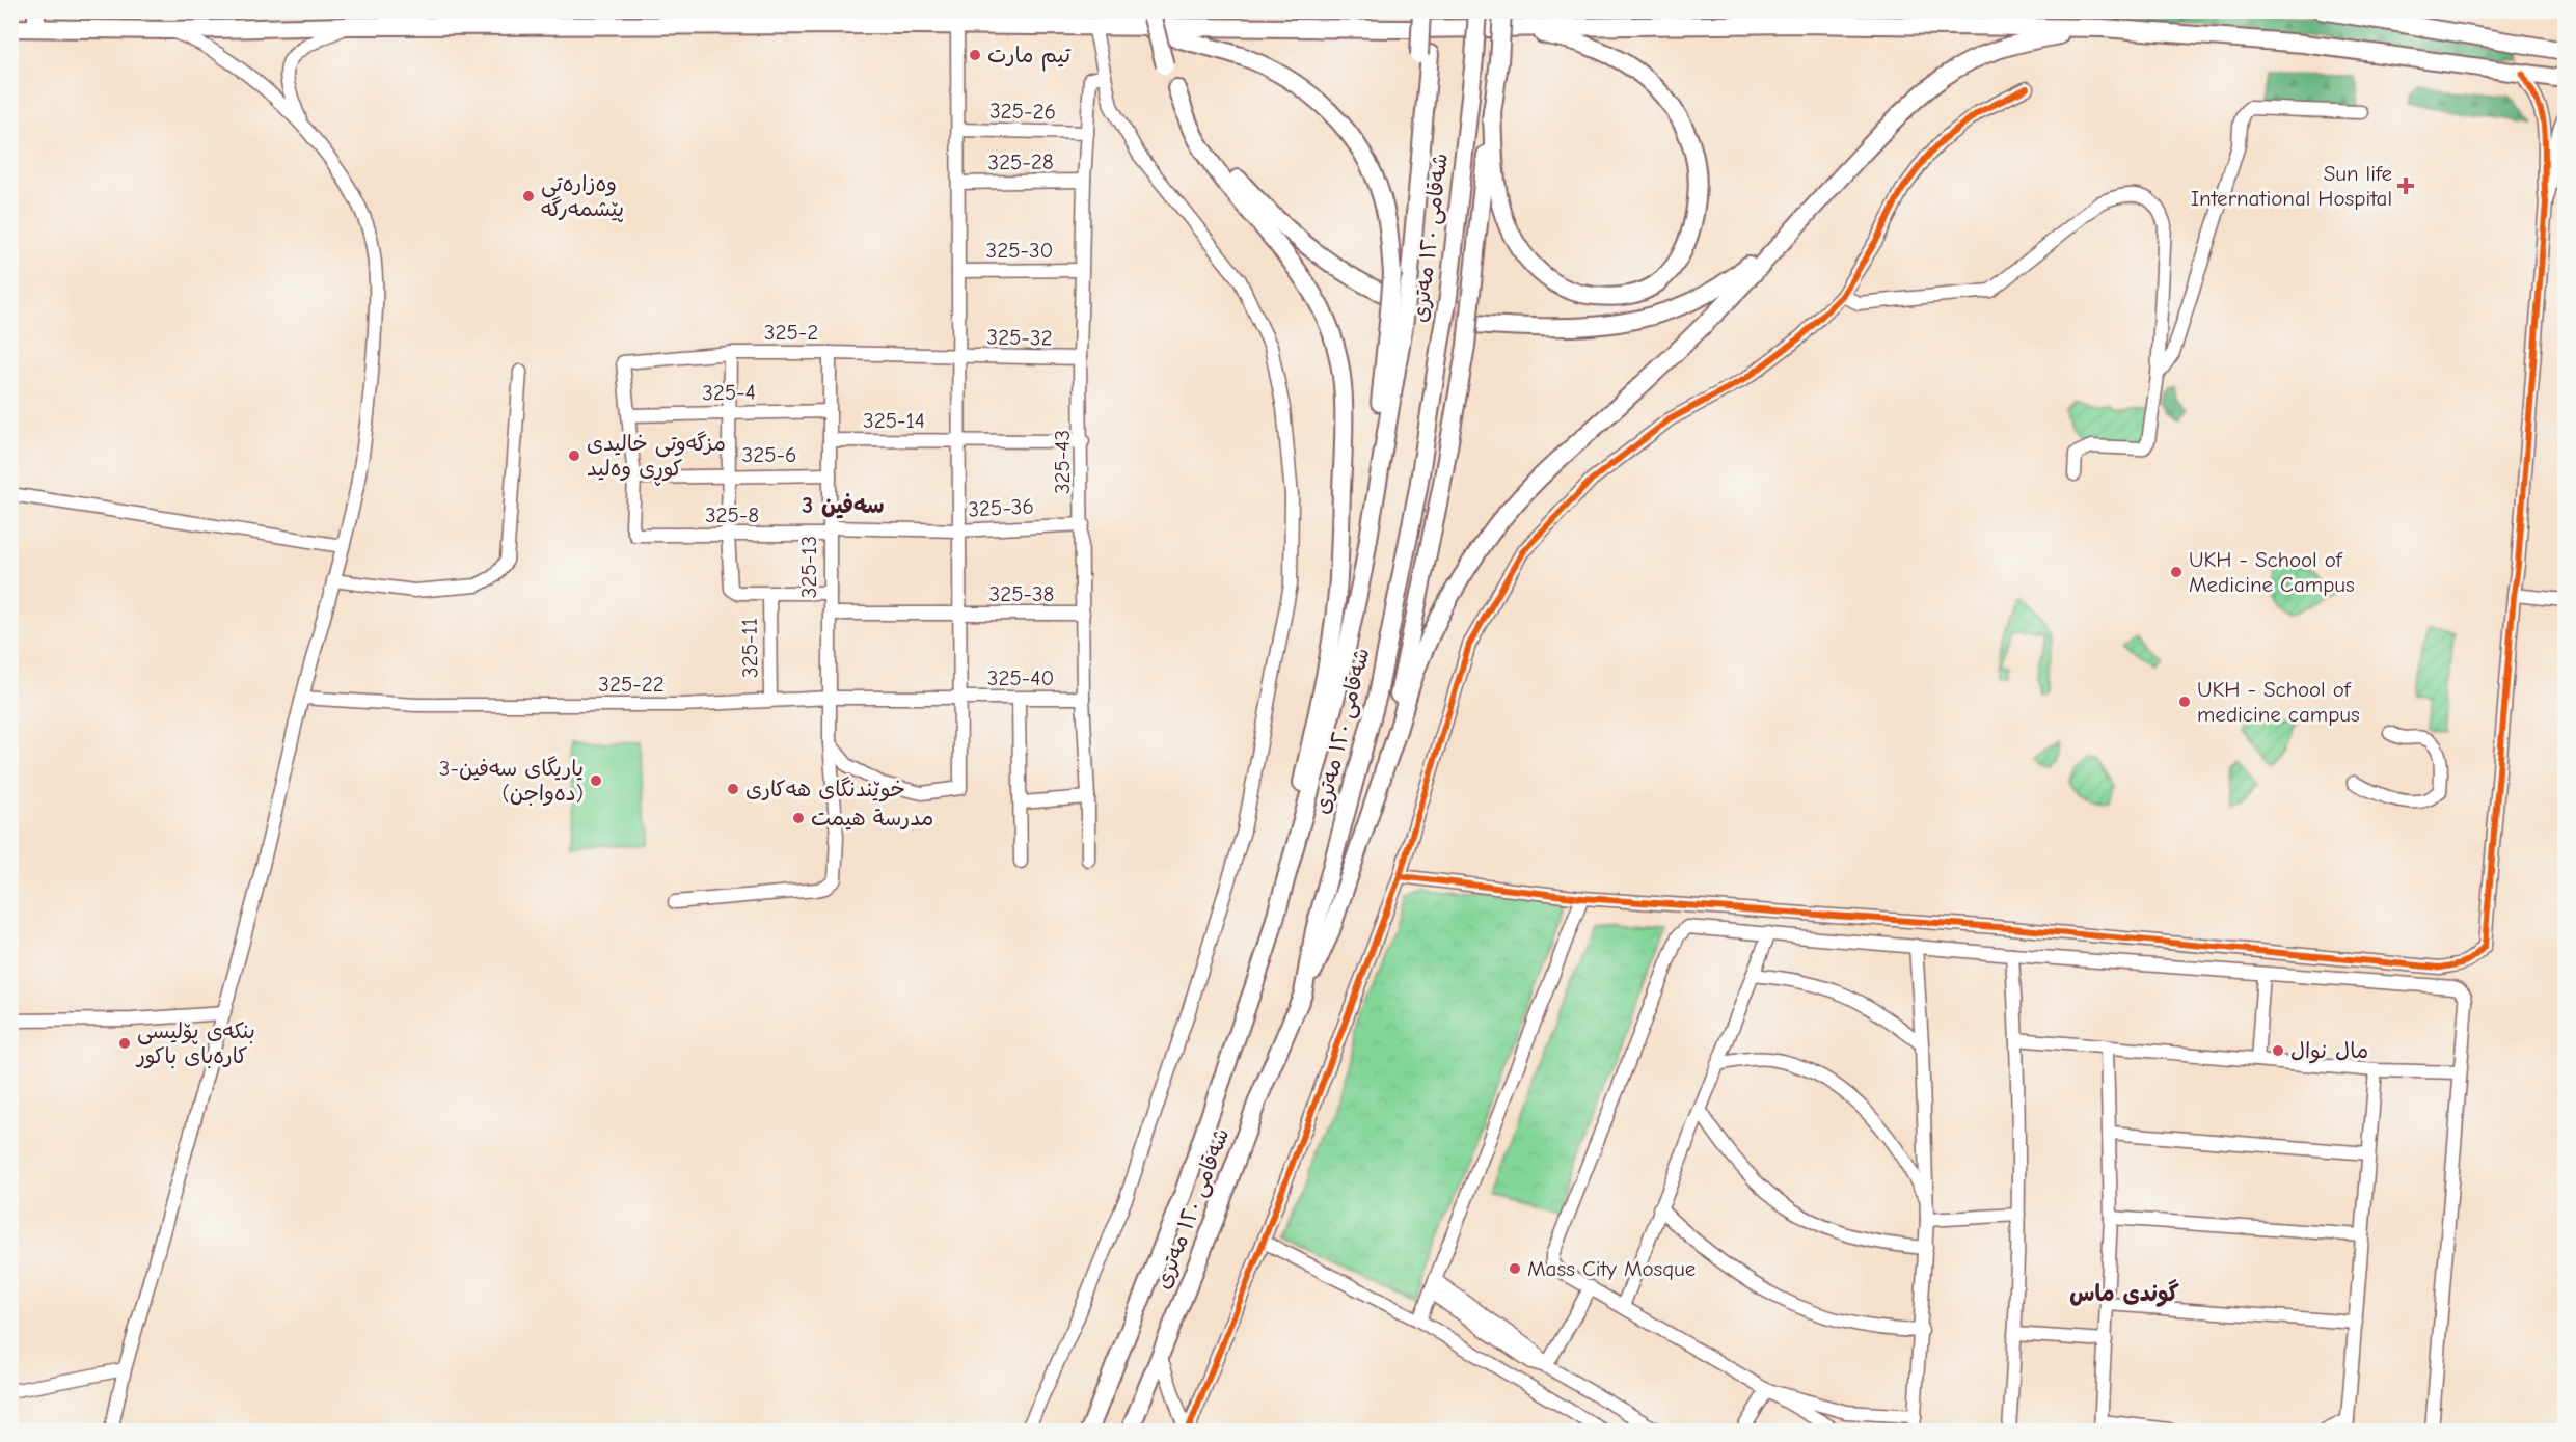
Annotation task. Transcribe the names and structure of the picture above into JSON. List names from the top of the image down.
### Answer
{
  "streets": {
    "highway": ["شەقامی ١٢٠ مەتری"],
    "street": [
      "325-26",
      "325-28",
      "325-30",
      "325-2",
      "325-32",
      "325-4",
      "325-14",
      "325-6",
      "325-43",
      "325-36",
      "325-8",
      "325-13",
      "325-38",
      "325-11",
      "325-40",
      "325-22"
    ]
  },
  "crossings": [
    ["325-26", "325-43"],
    ["325-28", "325-43"],
    ["325-30", "325-43"],
    ["325-2", "325-32"],
    ["325-2", "325-4"],
    ["325-2", "325-13"],
    ["325-32", "325-43"],
    ["325-4", "325-13"],
    ["325-14", "325-43"],
    ["325-14", "325-13"],
    ["325-6", "325-8"],
    ["325-6", "325-13"],
    ["325-43", "325-36"],
    ["325-43", "325-38"],
    ["325-43", "325-40"],
    ["325-36", "325-8"],
    ["325-36", "325-13"],
    ["325-8", "325-13"],
    ["325-13", "325-38"],
    ["325-13", "325-22"],
    ["325-11", "325-22"],
    ["325-40", "325-22"]
  ],
  "districts": ["سەفین 3", "گوندی ماس"],
  "places": {
    "other": [
      "تيم مارت",
      "وەزارەتی پێشمەرگە",
      "مزگەوتی خالیدی کوڕی وەلید",
      "UKH - School of Medicine Campus",
      "UKH - School of medicine campus",
      "یاریگای سەفین-3 (دەواجن)",
      "خوێندنگای هەکاری",
      "مدرسة هيمت",
      "بنکەی پۆلیسی کارەبای باکور",
      "مال نوال",
      "Mass City Mosque"
    ],
    "health": ["Sun life International Hospital"]
  }
}
